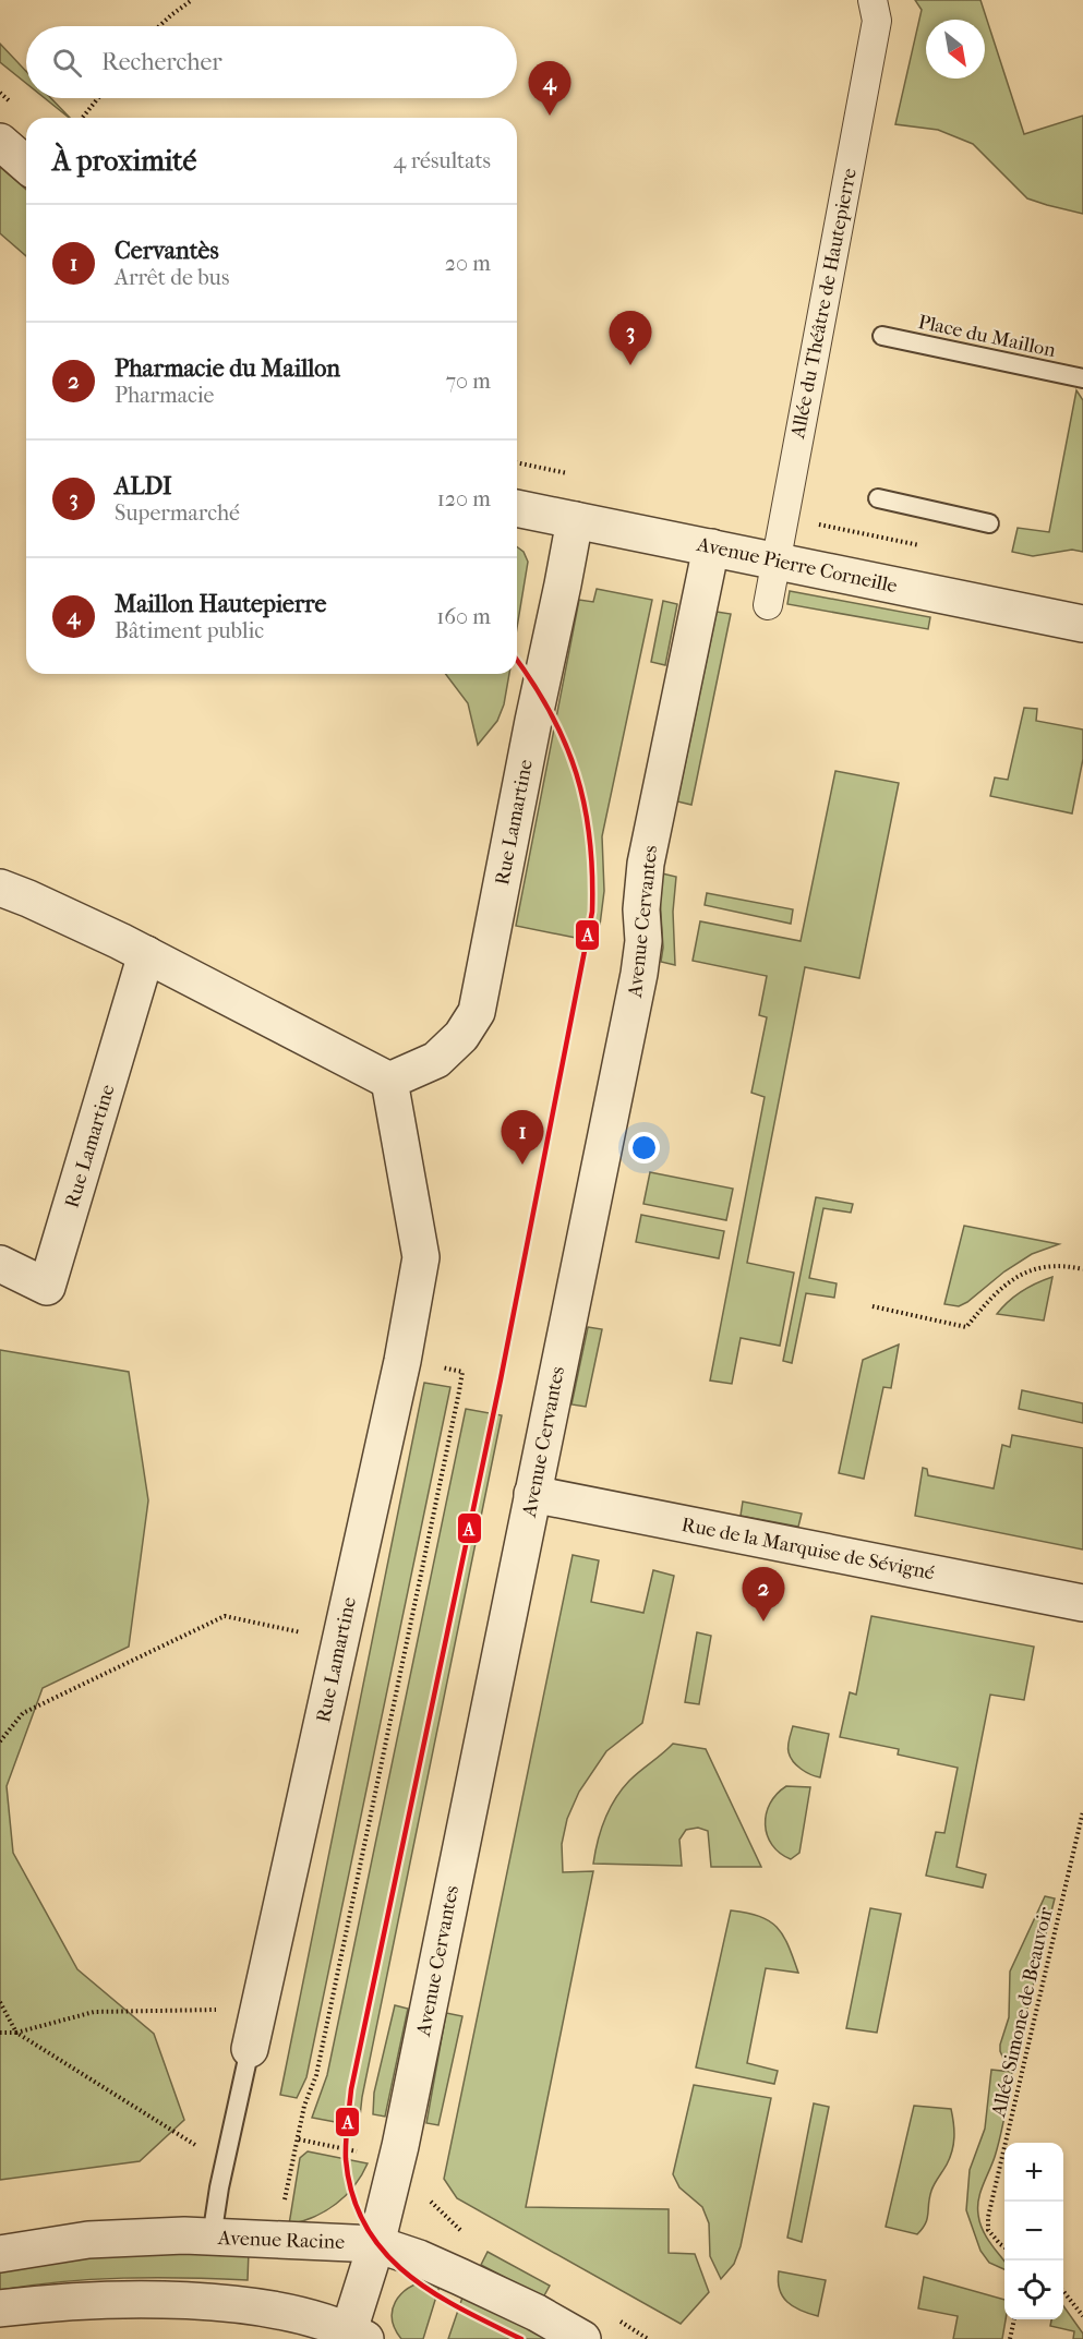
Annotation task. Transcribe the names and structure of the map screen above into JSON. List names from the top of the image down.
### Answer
{
  "streets": {
    "street": [
      "Allée du Théâtre de Hautepierre",
      "Avenue Pierre Corneille",
      "Rue Lamartine",
      "Avenue Cervantes",
      "Rue de la Marquise de Sévigné",
      "Avenue Racine"
    ],
    "lane": ["Place du Maillon"],
    "path": ["Allée Simone de Beauvoir"]
  },
  "crossings": [
    ["Allée du Théâtre de Hautepierre", "Avenue Pierre Corneille"],
    ["Avenue Pierre Corneille", "Rue Lamartine"],
    ["Avenue Pierre Corneille", "Avenue Cervantes"],
    ["Rue Lamartine", "Avenue Racine"],
    ["Avenue Cervantes", "Rue de la Marquise de Sévigné"],
    ["Avenue Cervantes", "Avenue Racine"]
  ],
  "lines": ["transit line A"],
  "north": "bottom right",
  "page": {
    "search": "Rechercher",
    "pins": [
      "4",
      "3",
      "1",
      "2"
    ],
    "heading": ["À proximité", "4 résultats"],
    "list": [
      {
        "mark": "1",
        "name": "Cervantès",
        "note": "Arrêt de bus",
        "value": "20 m"
      },
      {
        "mark": "2",
        "name": "Pharmacie du Maillon",
        "note": "Pharmacie",
        "value": "70 m"
      },
      {
        "mark": "3",
        "name": "ALDI",
        "note": "Supermarché",
        "value": "120 m"
      },
      {
        "mark": "4",
        "name": "Maillon Hautepierre",
        "note": "Bâtiment public",
        "value": "160 m"
      }
    ],
    "map_buttons": ["+", "−"]
  }
}
